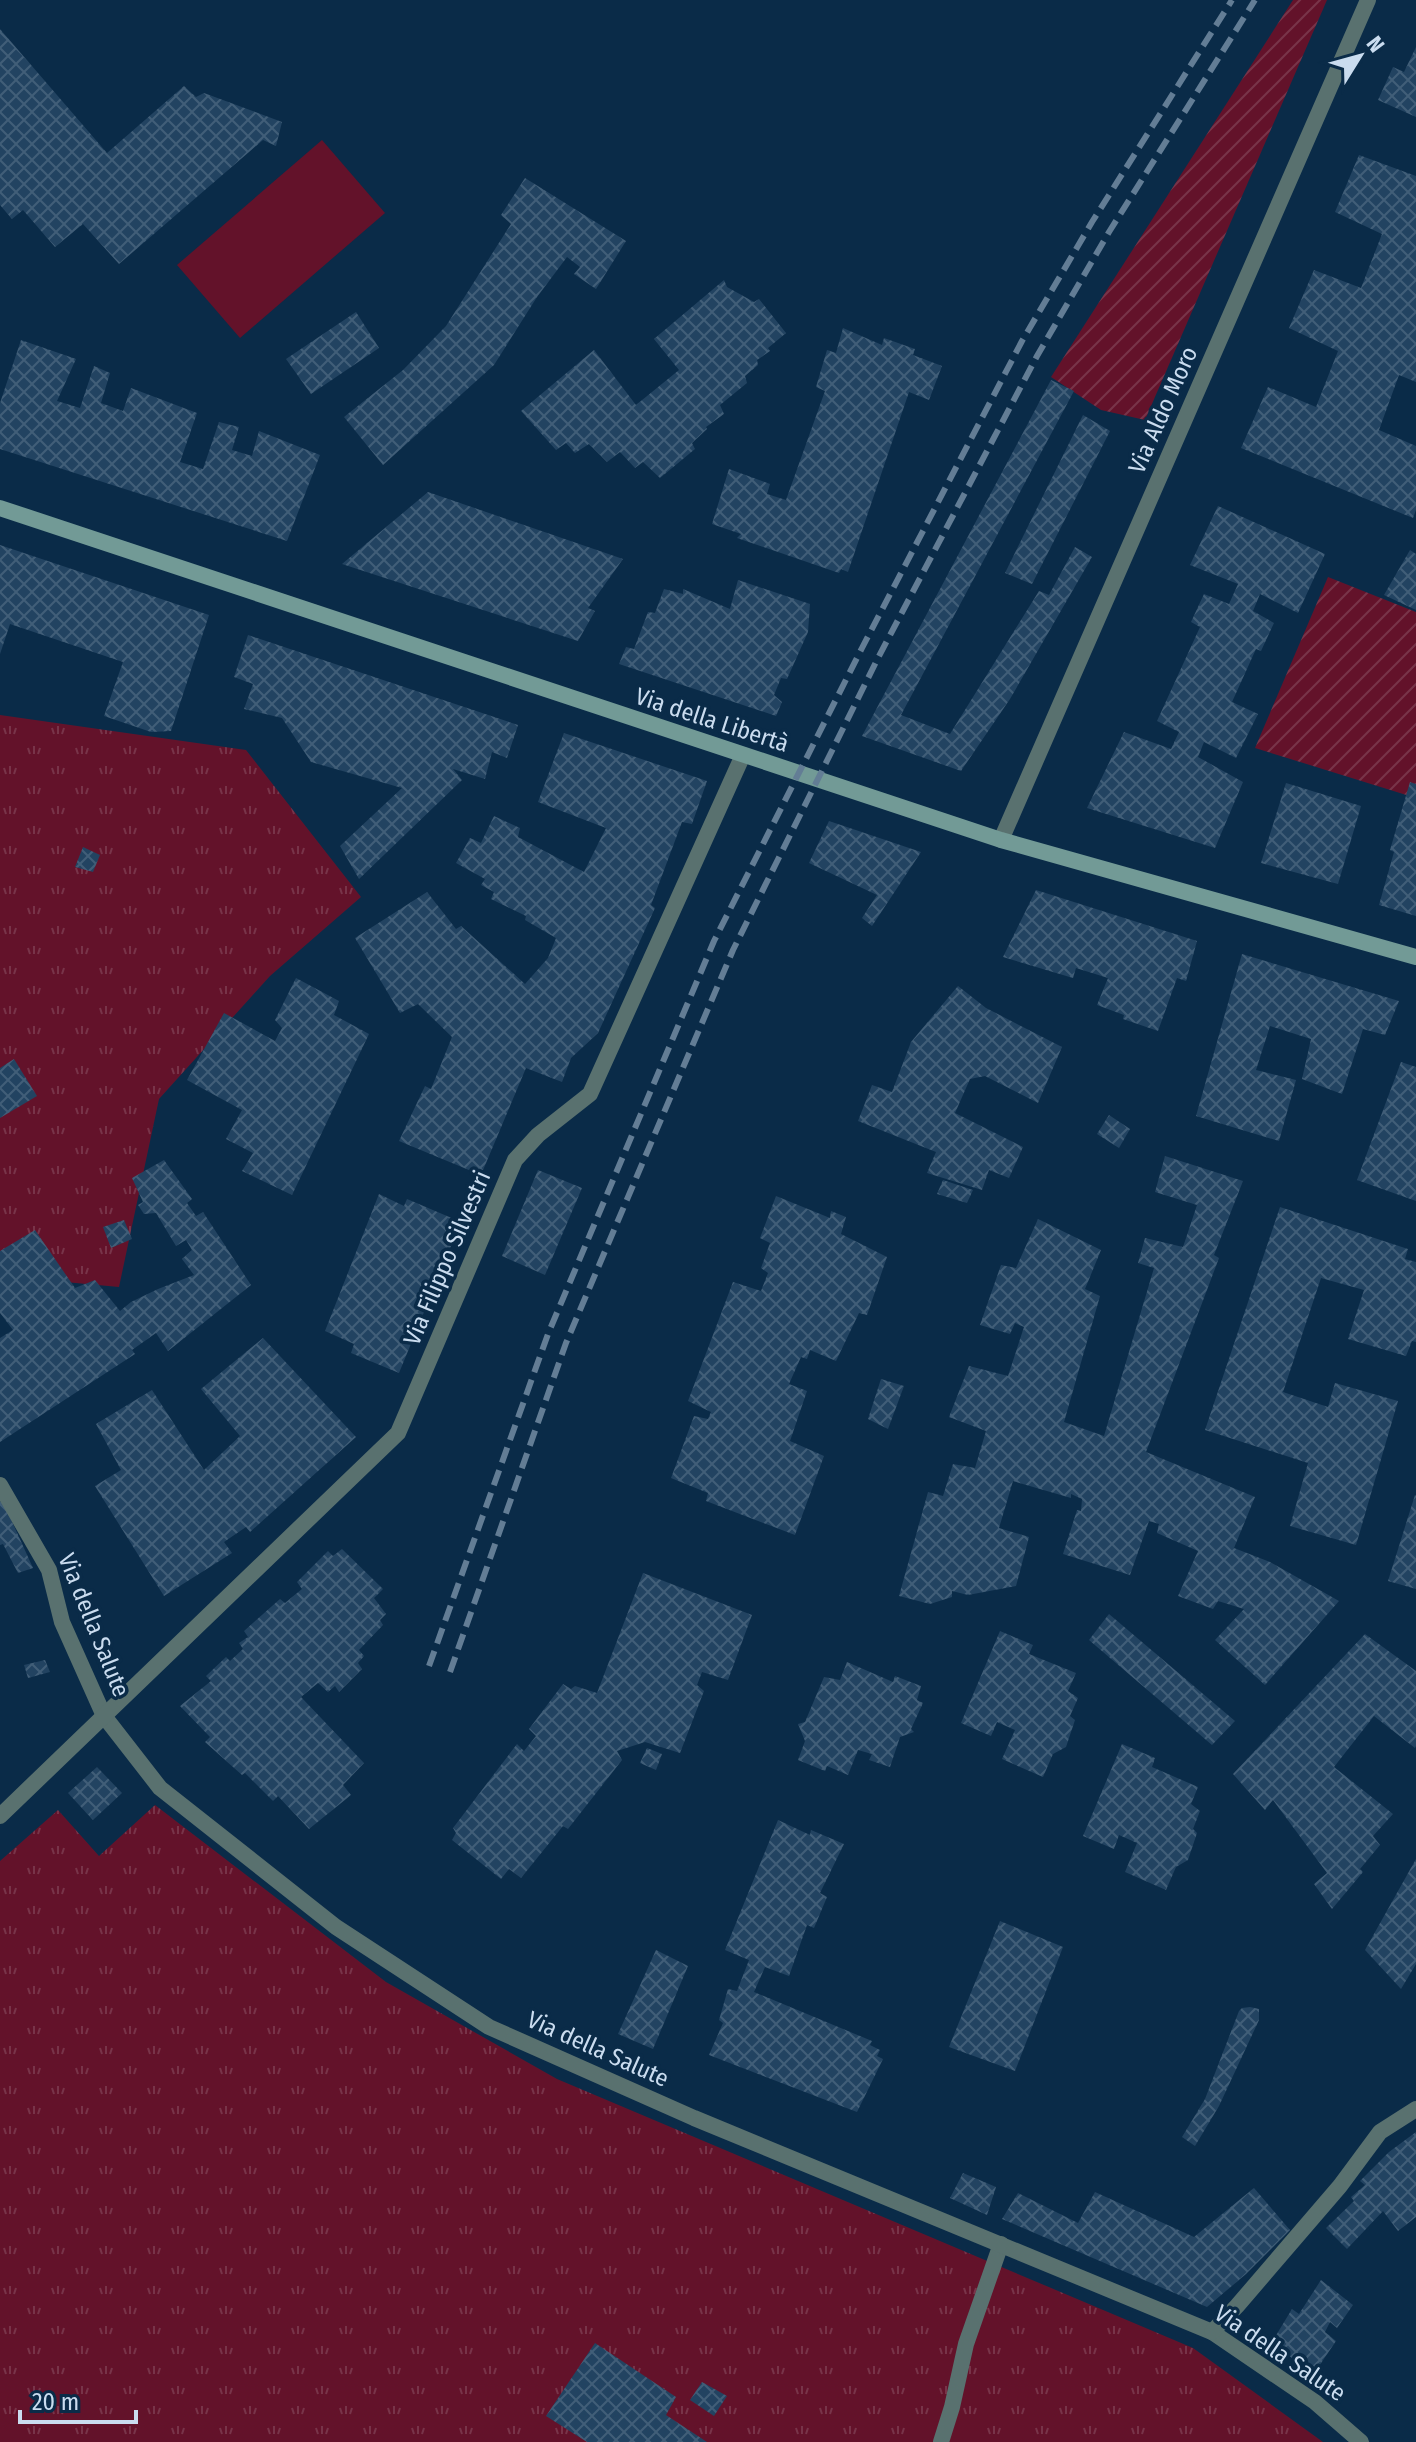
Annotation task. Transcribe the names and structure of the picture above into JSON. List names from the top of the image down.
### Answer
{
  "streets": {
    "street": [
      "Via Aldo Moro",
      "Via della Libertà",
      "Via Filippo Silvestri",
      "Via della Salute"
    ]
  },
  "crossings": [
    ["Via Aldo Moro", "Via della Libertà"],
    ["Via della Libertà", "Via Filippo Silvestri"],
    ["Via Filippo Silvestri", "Via della Salute"]
  ],
  "scale_bar": "20 m",
  "north": "top right"
}
